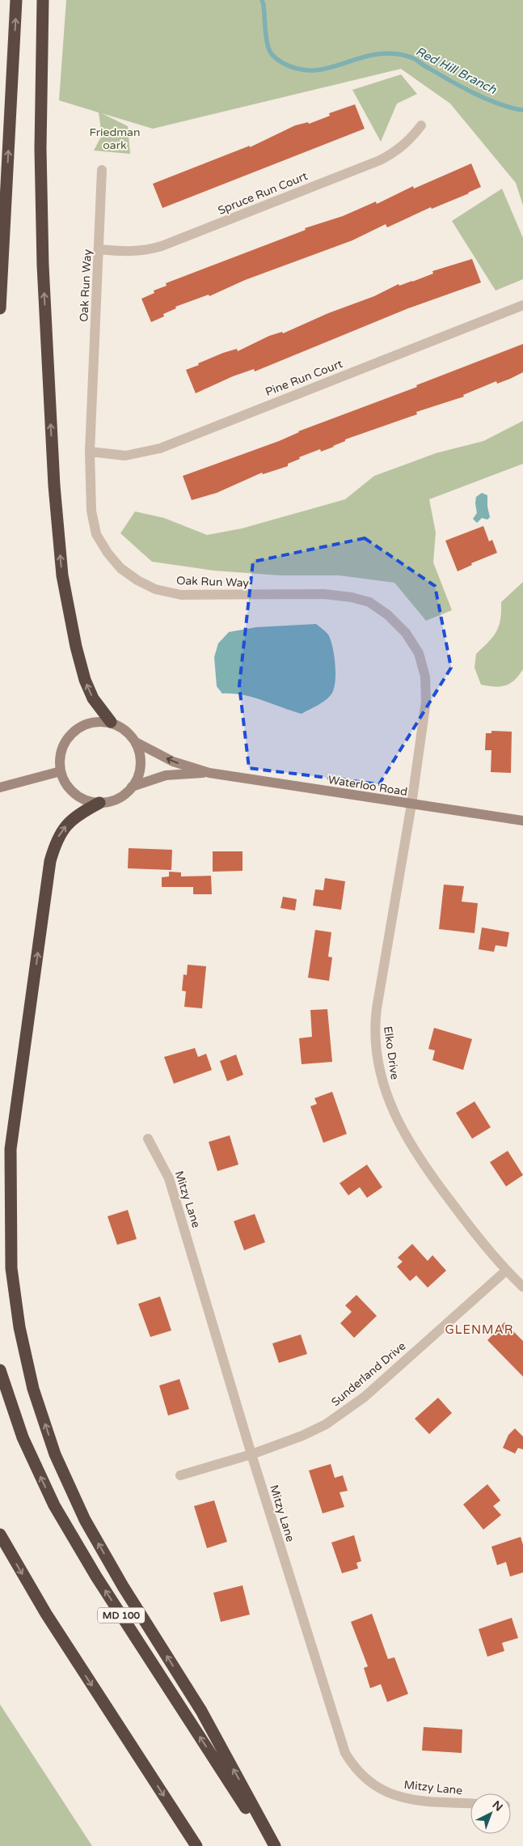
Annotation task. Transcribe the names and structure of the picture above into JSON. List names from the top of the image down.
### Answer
{
  "streets": {
    "highway": ["MD 100"],
    "main road": ["Waterloo Road"],
    "street": [
      "Spruce Run Court",
      "Oak Run Way",
      "Pine Run Court",
      "Elko Drive",
      "Mitzy Lane",
      "Sunderland Drive"
    ]
  },
  "crossings": [
    ["Spruce Run Court", "Oak Run Way"],
    ["Oak Run Way", "Pine Run Court"],
    ["Oak Run Way", "Waterloo Road"],
    ["Oak Run Way", "Elko Drive"],
    ["Waterloo Road", "Elko Drive"],
    ["Elko Drive", "Sunderland Drive"],
    ["Mitzy Lane", "Sunderland Drive"]
  ],
  "districts": ["GLENMAR"],
  "water": ["Red Hill Branch"],
  "parks": ["Friedman oark"],
  "north": "top right"
}
